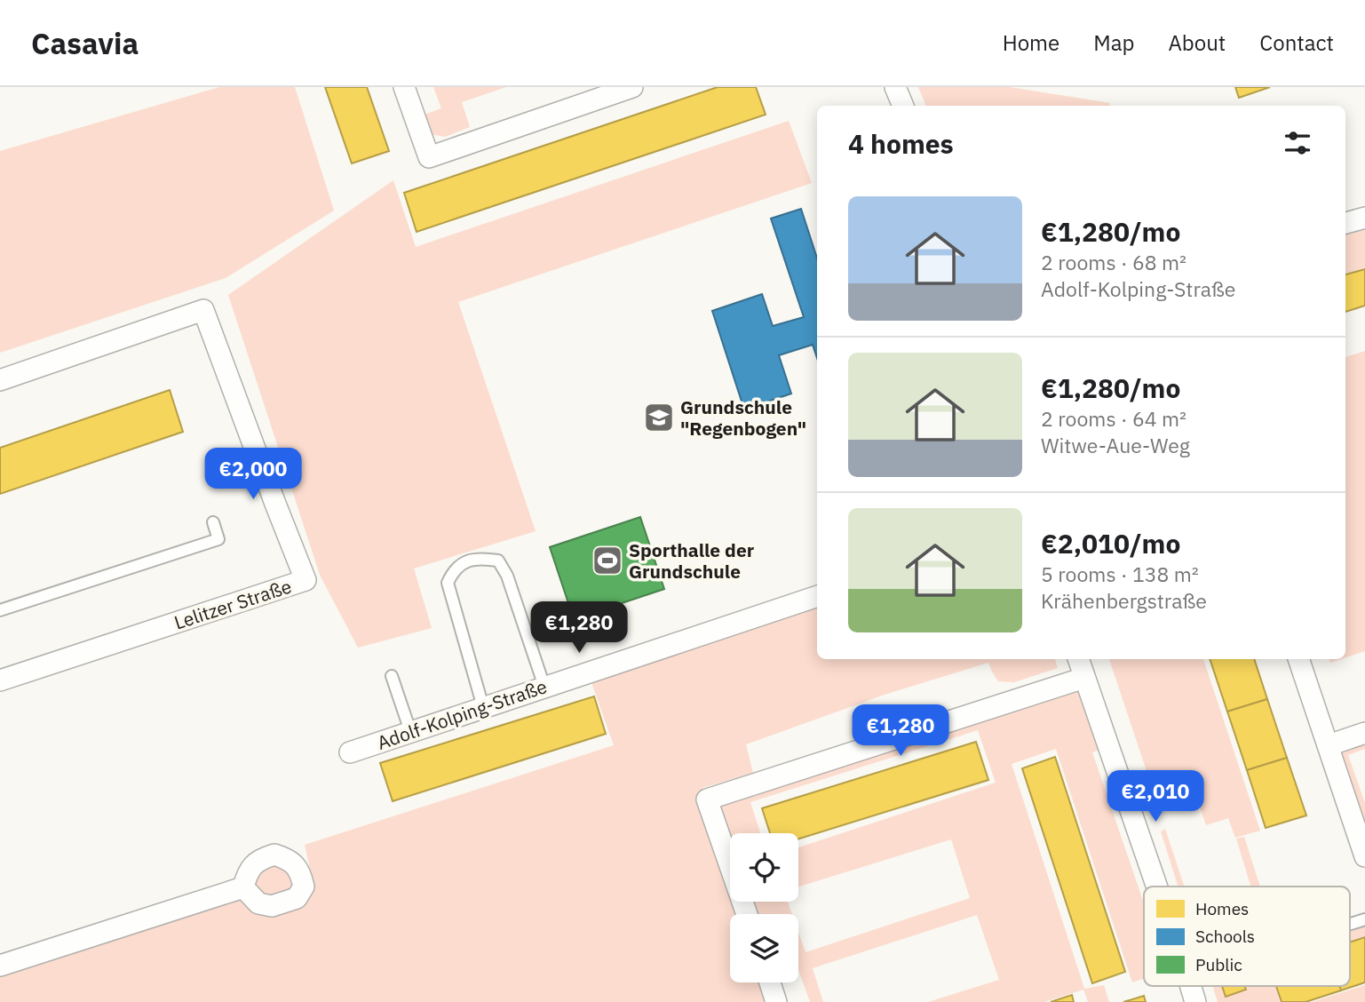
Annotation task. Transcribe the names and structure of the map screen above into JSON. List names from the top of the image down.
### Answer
{
  "streets": {
    "street": ["Lelitzer Straße", "Adolf-Kolping-Straße"]
  },
  "places": {
    "school or university": ["Grundschule \"Regenbogen\""],
    "sports": ["Sporthalle der Grundschule"]
  },
  "legend": ["Homes", "Schools", "Public"],
  "page": {
    "header": "Casavia",
    "nav": [
      "Home",
      "Map",
      "About",
      "Contact"
    ],
    "heading": "4 homes",
    "list": [
      {
        "name": "€1,280/mo",
        "note": "2 rooms · 68 m² · Adolf-Kolping-Straße"
      },
      {
        "name": "€1,280/mo",
        "note": "2 rooms · 64 m² · Witwe-Aue-Weg"
      },
      {
        "name": "€2,010/mo",
        "note": "5 rooms · 138 m² · Krähenbergstraße"
      }
    ],
    "price": [
      "€2,000",
      "€1,280",
      "€1,280",
      "€2,010"
    ]
  }
}
